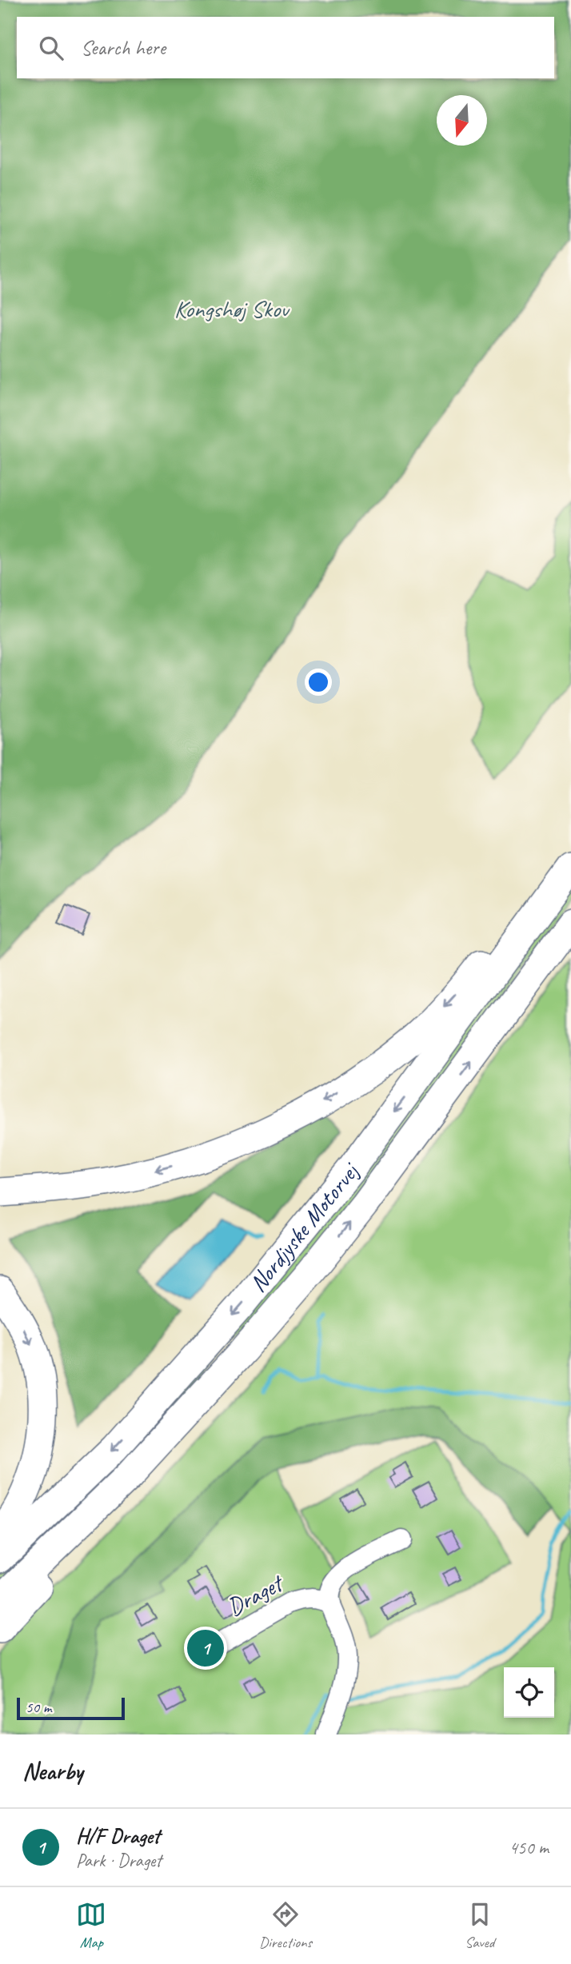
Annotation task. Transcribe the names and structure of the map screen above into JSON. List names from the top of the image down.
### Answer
{
  "streets": {
    "highway": ["Nordjyske Motorvej"],
    "street": ["Draget"]
  },
  "parks": ["Kongshøj Skov"],
  "scale_bar": "50 m",
  "north": "bottom",
  "page": {
    "search": "Search here",
    "pins": "1",
    "scale": "50 m",
    "heading": "Nearby",
    "list": [
      {
        "mark": "1",
        "name": "H/F Draget",
        "note": "Park · Draget",
        "value": "450 m"
      }
    ],
    "nav": ["Map", "Directions", "Saved"]
  }
}
